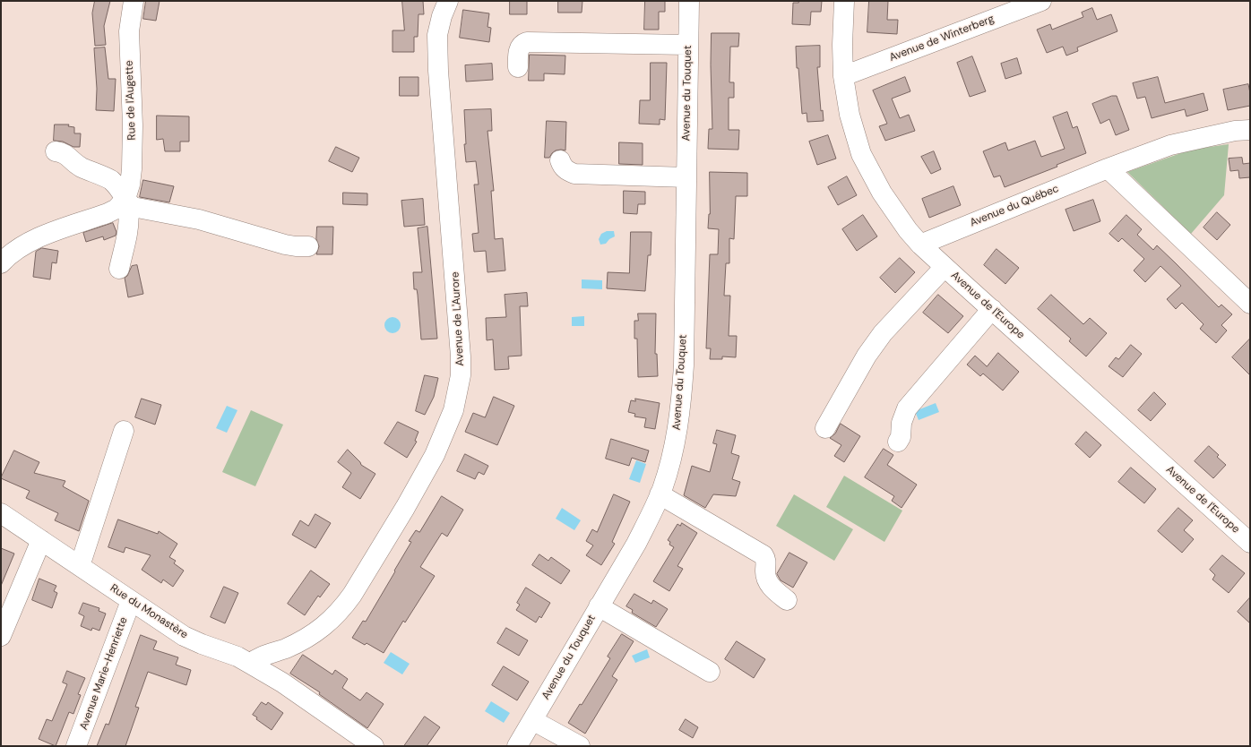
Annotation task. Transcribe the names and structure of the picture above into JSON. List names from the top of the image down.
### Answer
{
  "streets": {
    "street": [
      "Avenue de Winterberg",
      "Avenue du Touquet",
      "Rue de l'Augette",
      "Avenue du Québec",
      "Avenue de l'Europe",
      "Avenue de L'Aurore",
      "Rue du Monastère",
      "Avenue Marie-Henriette"
    ]
  },
  "crossings": [
    ["Avenue de Winterberg", "Avenue de l'Europe"],
    ["Avenue du Québec", "Avenue de l'Europe"],
    ["Avenue de L'Aurore", "Rue du Monastère"],
    ["Rue du Monastère", "Avenue Marie-Henriette"]
  ]
}
